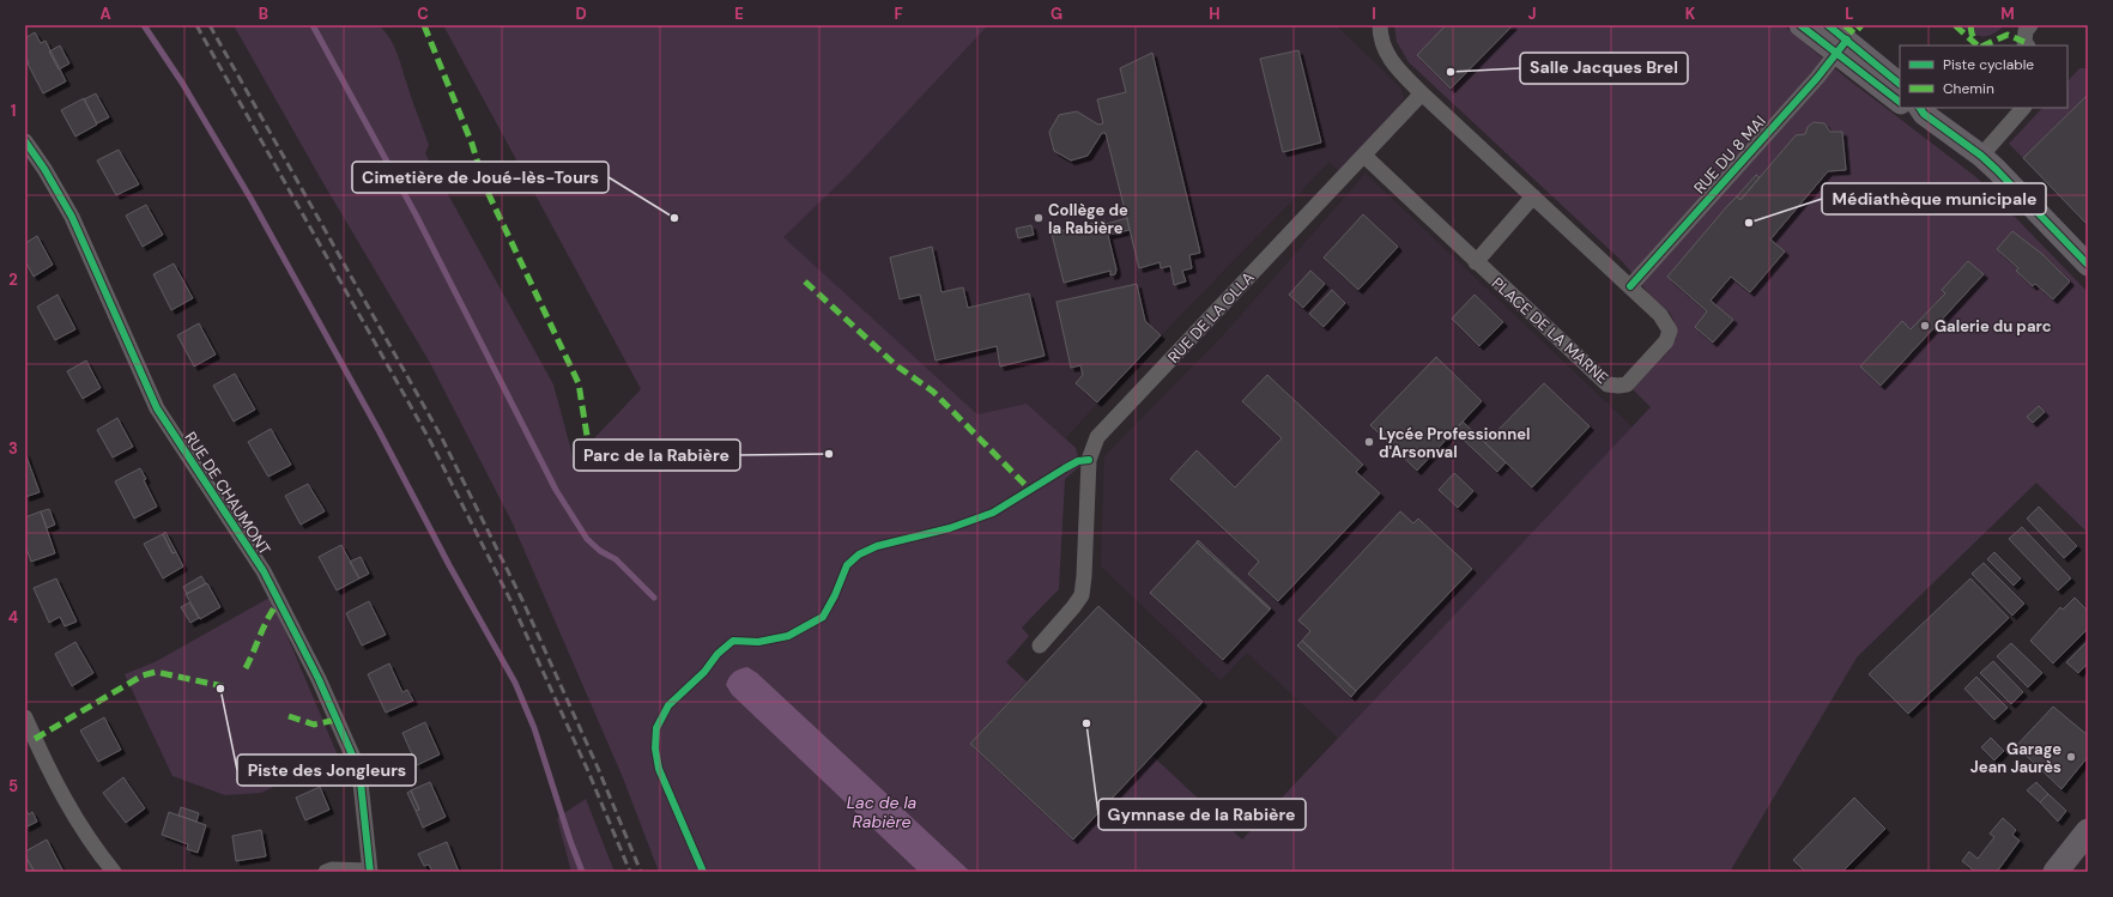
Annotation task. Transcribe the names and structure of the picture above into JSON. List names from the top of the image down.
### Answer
{
  "streets": {
    "street": [
      "RUE DU 8 MAI",
      "RUE DE LA OLLA",
      "PLACE DE LA MARNE",
      "RUE DE CHAUMONT"
    ]
  },
  "crossings": [
    ["RUE DU 8 MAI", "PLACE DE LA MARNE"],
    ["RUE DE LA OLLA", "PLACE DE LA MARNE"]
  ],
  "water": ["Lac de la Rabière"],
  "places": [
    "Salle Jacques Brel",
    "Cimetière de Joué-lès-Tours",
    "Collège de la Rabière",
    "Médiathèque municipale",
    "Galerie du parc",
    "Lycée Professionnel d'Arsonval",
    "Parc de la Rabière",
    "Piste des Jongleurs",
    "Gymnase de la Rabière",
    "Garage Jean Jaurès"
  ],
  "legend": ["Piste cyclable", "Chemin"],
  "grid": {
    "columns": [
      "A",
      "B",
      "C",
      "D",
      "E",
      "F",
      "G",
      "H",
      "I",
      "J",
      "K",
      "L",
      "M"
    ],
    "rows": [
      "1",
      "2",
      "3",
      "4",
      "5"
    ]
  }
}
